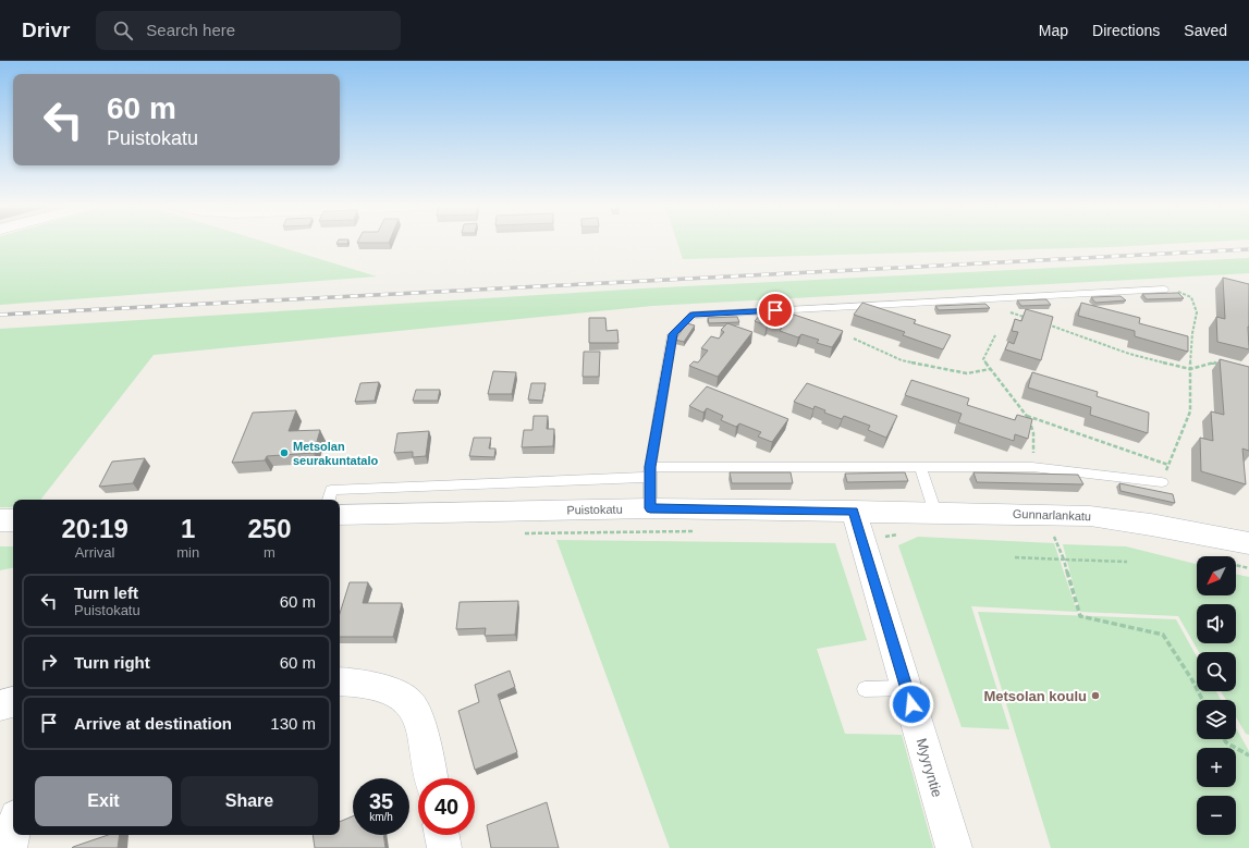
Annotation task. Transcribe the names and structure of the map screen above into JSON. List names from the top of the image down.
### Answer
{
  "streets": {
    "street": ["Puistokatu", "Gunnarlankatu", "Myyryntie"]
  },
  "crossings": [
    ["Puistokatu", "Gunnarlankatu"],
    ["Puistokatu", "Myyryntie"],
    ["Gunnarlankatu", "Myyryntie"]
  ],
  "places": ["Metsolan seurakuntatalo", "Metsolan koulu"],
  "north": "bottom left",
  "page": {
    "header": "Drivr",
    "search": "Search here",
    "nav": ["Map", "Directions", "Saved"],
    "turn": ["60 m", "Puistokatu"],
    "eta": [
      "20:19",
      "Arrival",
      "1",
      "min",
      "250",
      "m"
    ],
    "map_buttons": ["+", "−"],
    "list": [
      {
        "name": "Turn left",
        "note": "Puistokatu",
        "value": "60 m"
      },
      {
        "name": "Turn right",
        "value": "60 m"
      },
      {
        "name": "Arrive at destination",
        "value": "130 m"
      }
    ],
    "buttons": ["Exit", "Share"],
    "speed": "35 km/h",
    "limit": "40"
  }
}
